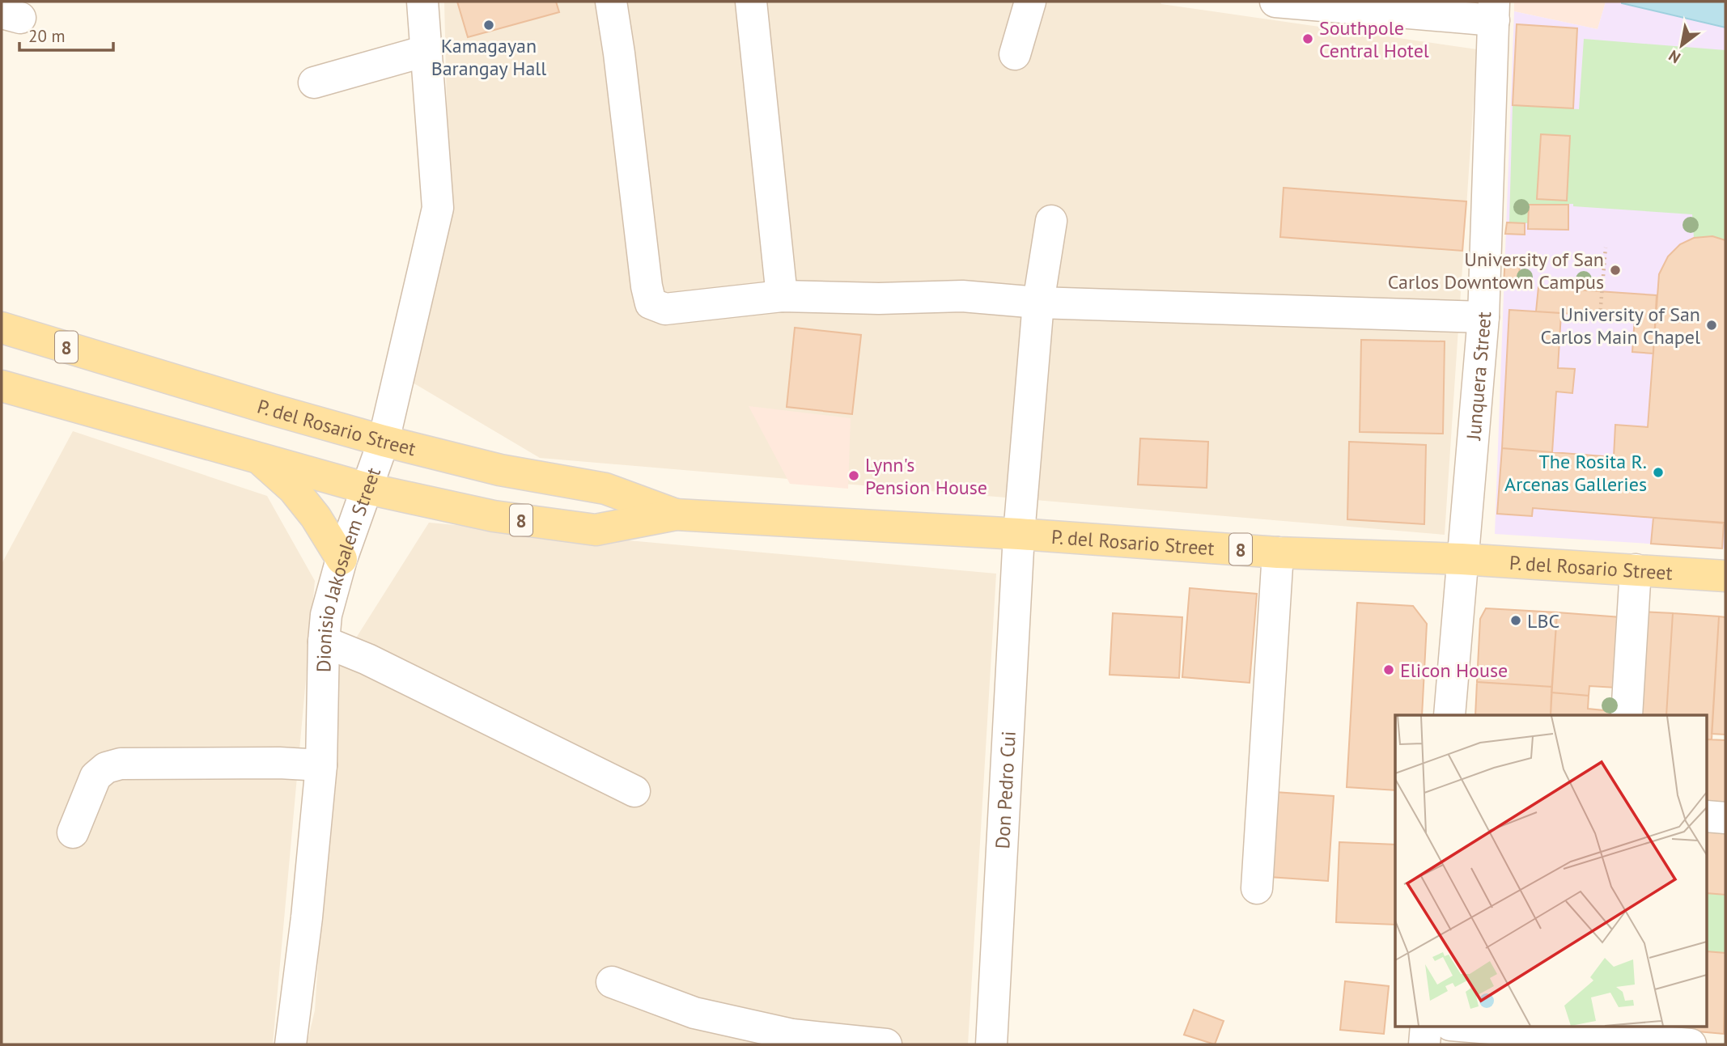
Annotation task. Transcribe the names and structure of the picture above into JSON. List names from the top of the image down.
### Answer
{
  "streets": {
    "main road": ["8", "P. del Rosario Street"],
    "street": ["Junquera Street", "Dionisio Jakosalem Street", "Don Pedro Cui"]
  },
  "crossings": [
    ["Junquera Street", "P. del Rosario Street"],
    ["P. del Rosario Street", "Dionisio Jakosalem Street"],
    ["P. del Rosario Street", "Don Pedro Cui"]
  ],
  "places": [
    "Kamagayan Barangay Hall",
    "Southpole Central Hotel",
    "University of San Carlos Downtown Campus",
    "University of San Carlos Main Chapel",
    "The Rosita R. Arcenas Galleries",
    "Lynn's Pension House",
    "LBC",
    "Elicon House"
  ],
  "scale_bar": "20 m",
  "north": "bottom left"
}
